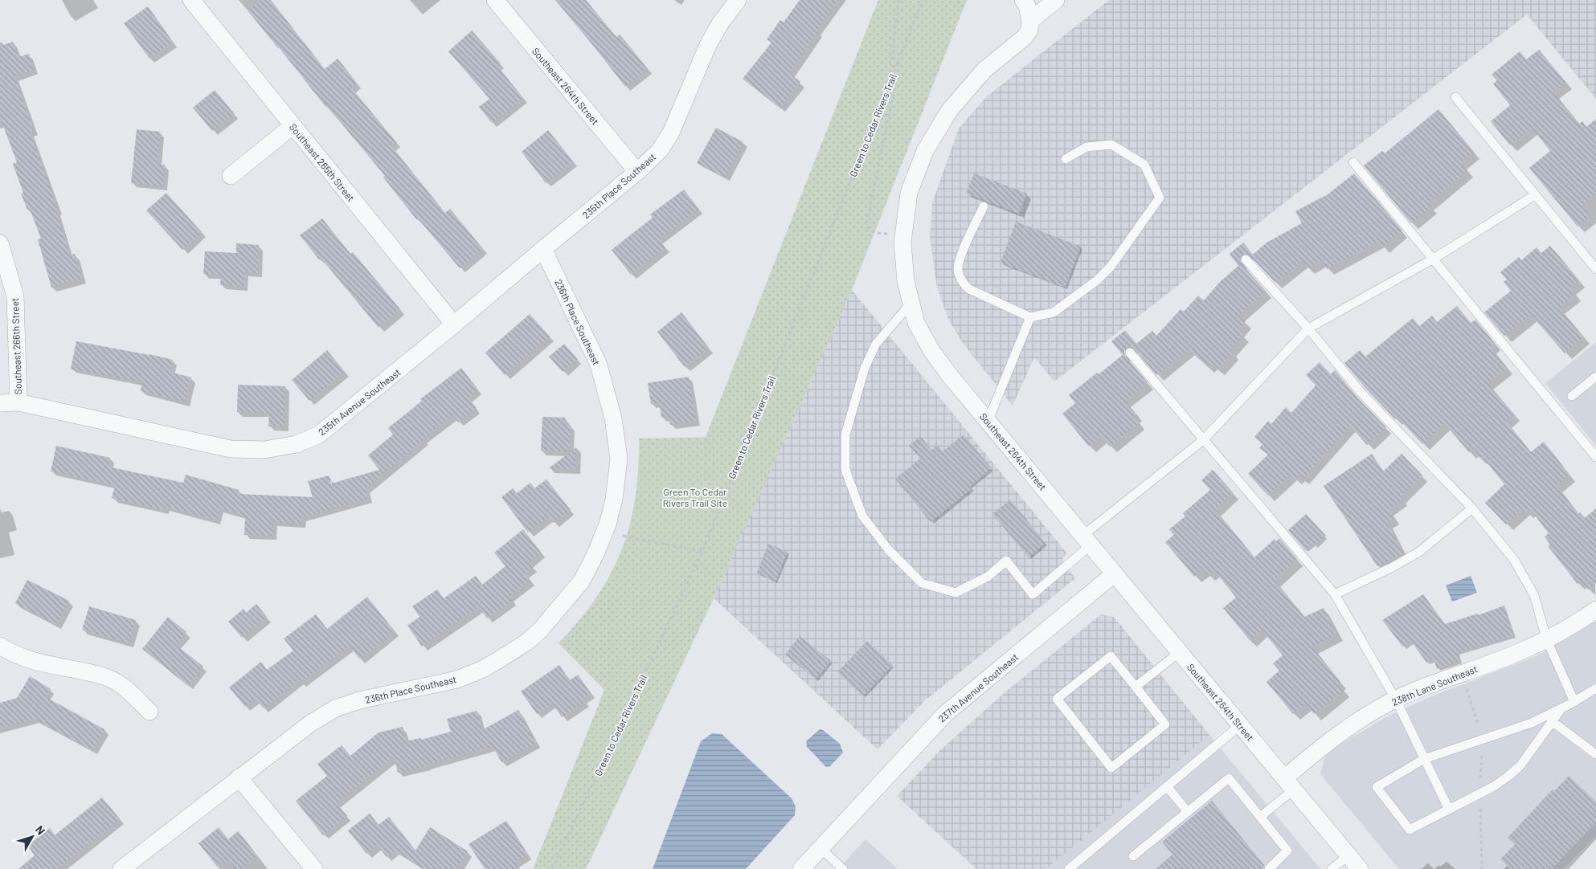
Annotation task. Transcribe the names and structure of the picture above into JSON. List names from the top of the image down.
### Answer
{
  "streets": {
    "street": [
      "Southeast 264th Street",
      "Southeast 265th Street",
      "235th Place Southeast",
      "236th Place Southeast",
      "Southeast 266th Street",
      "235th Avenue Southeast",
      "238th Lane Southeast",
      "237th Avenue Southeast"
    ],
    "path": ["Green to Cedar Rivers Trail"]
  },
  "crossings": [
    ["Southeast 264th Street", "235th Place Southeast"],
    ["Southeast 264th Street", "238th Lane Southeast"],
    ["Southeast 264th Street", "237th Avenue Southeast"],
    ["Southeast 265th Street", "235th Avenue Southeast"],
    ["235th Place Southeast", "236th Place Southeast"],
    ["235th Place Southeast", "235th Avenue Southeast"],
    ["236th Place Southeast", "235th Avenue Southeast"],
    ["Southeast 266th Street", "235th Avenue Southeast"]
  ],
  "parks": ["Green To Cedar Rivers Trail Site"],
  "north": "top right"
}
